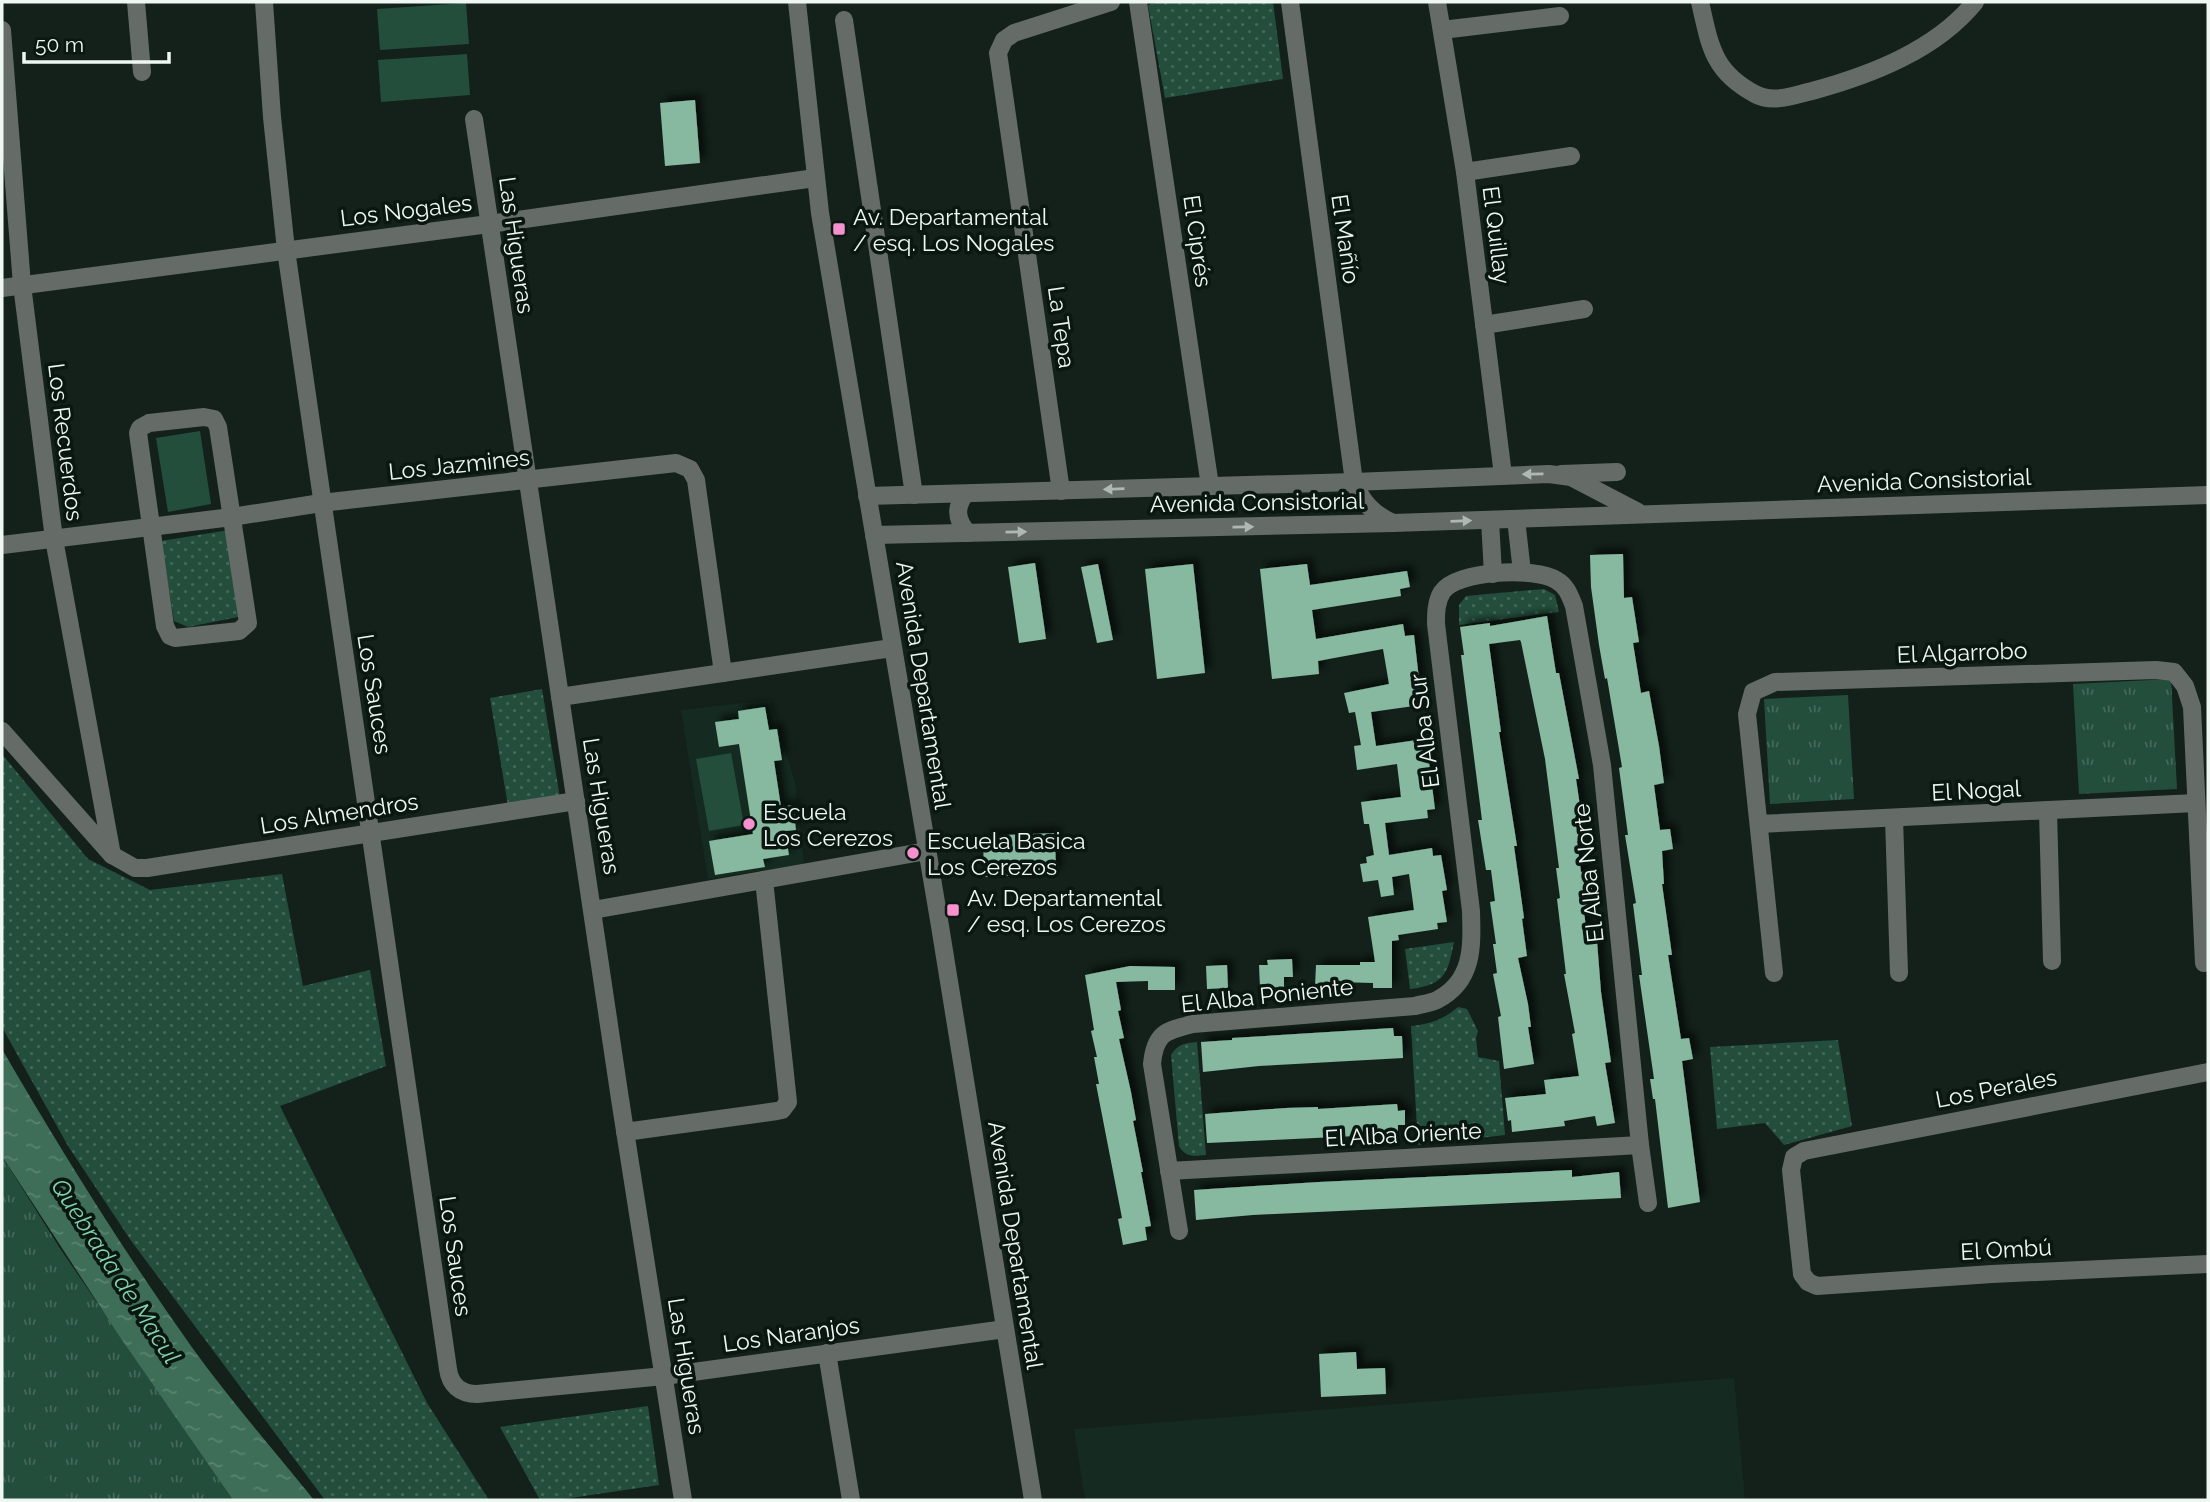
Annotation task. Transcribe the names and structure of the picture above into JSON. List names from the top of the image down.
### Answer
{
  "streets": {
    "street": [
      "Los Nogales",
      "El Quillay",
      "El Mañío",
      "El Ciprés",
      "Las Higueras",
      "La Tepa",
      "Los Recuerdos",
      "Los Jazmines",
      "Avenida Consistorial",
      "El Algarrobo",
      "Avenida Departamental",
      "Los Sauces",
      "El Alba Sur",
      "El Nogal",
      "Los Almendros",
      "El Alba Norte",
      "El Alba Poniente",
      "Los Perales",
      "El Alba Oriente",
      "El Ombú",
      "Los Naranjos"
    ]
  },
  "crossings": [
    ["Los Nogales", "Las Higueras"],
    ["Los Nogales", "Los Recuerdos"],
    ["Los Nogales", "Avenida Departamental"],
    ["Los Nogales", "Los Sauces"],
    ["El Quillay", "Avenida Consistorial"],
    ["El Mañío", "Avenida Consistorial"],
    ["El Ciprés", "Avenida Consistorial"],
    ["Las Higueras", "Los Jazmines"],
    ["Las Higueras", "Los Almendros"],
    ["Las Higueras", "Los Naranjos"],
    ["La Tepa", "Avenida Consistorial"],
    ["Los Recuerdos", "Los Jazmines"],
    ["Los Recuerdos", "Los Almendros"],
    ["Los Jazmines", "Los Sauces"],
    ["Avenida Consistorial", "Avenida Departamental"],
    ["El Algarrobo", "El Nogal"],
    ["Avenida Departamental", "Los Naranjos"],
    ["Los Sauces", "Los Almendros"],
    ["Los Sauces", "Los Naranjos"],
    ["El Alba Sur", "El Alba Norte"],
    ["El Alba Sur", "El Alba Poniente"],
    ["El Alba Norte", "El Alba Oriente"],
    ["El Alba Poniente", "El Alba Oriente"],
    ["Los Perales", "El Ombú"]
  ],
  "water": ["Quebrada de Macul"],
  "places": {
    "transit": ["Av. Departamental / esq. Los Nogales", "Av. Departamental / esq. Los Cerezos"],
    "other": ["Escuela Los Cerezos", "Escuela Basica Los Cerezos"]
  },
  "scale_bar": "50 m"
}
